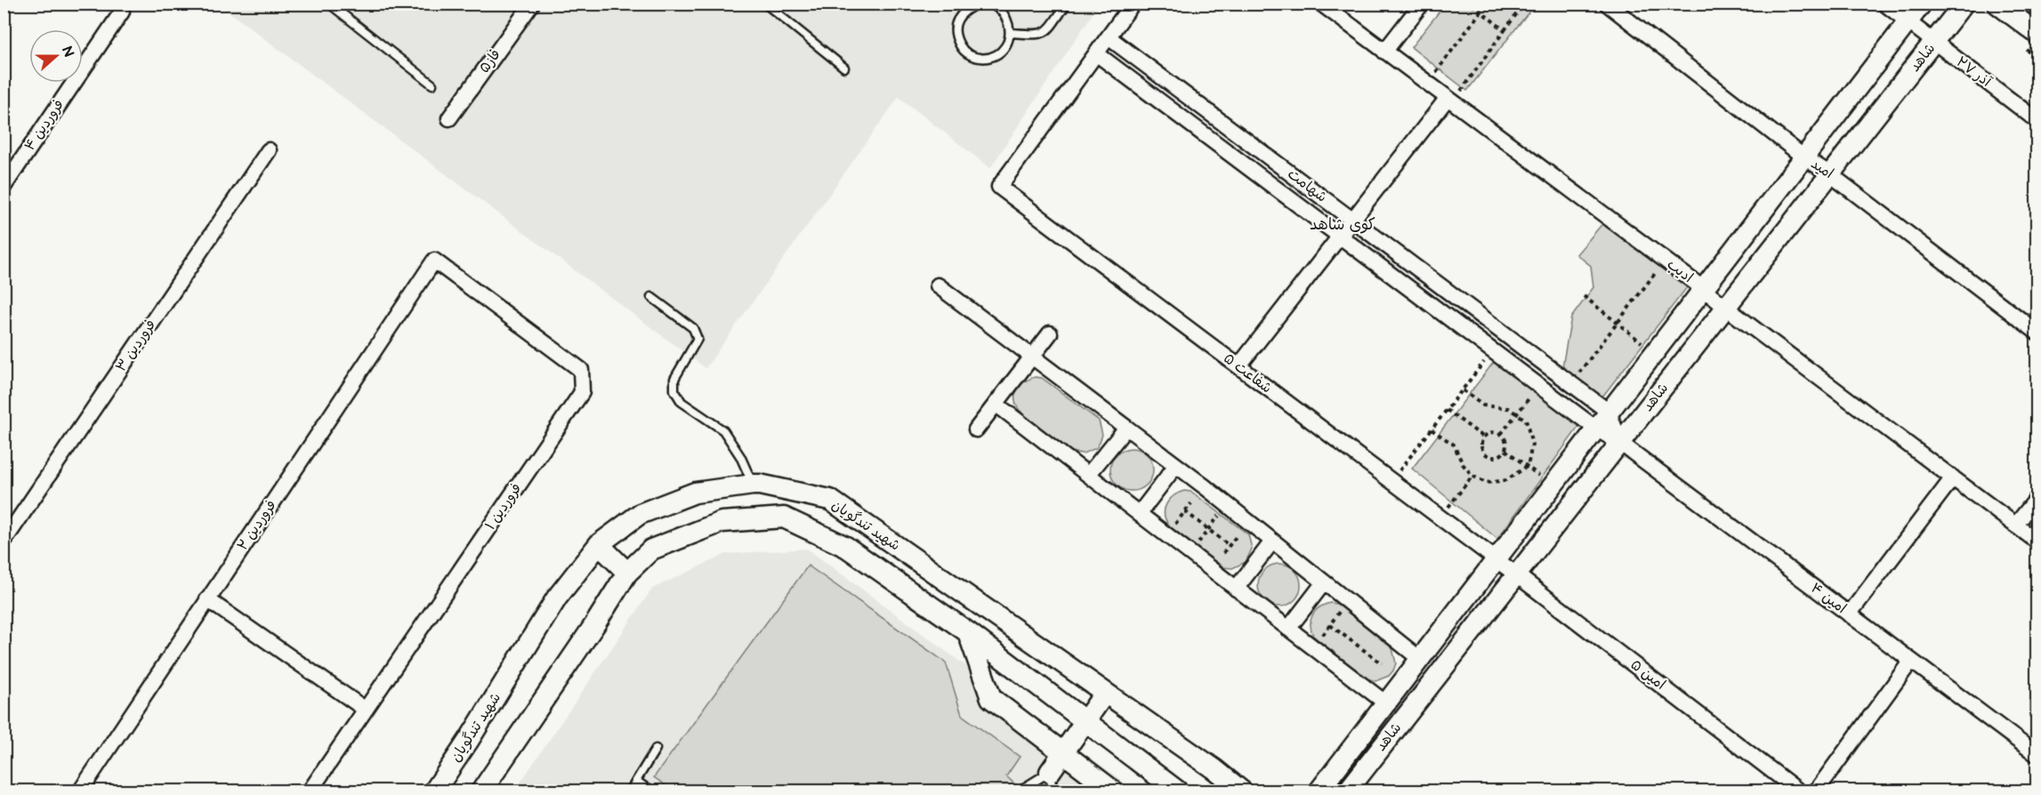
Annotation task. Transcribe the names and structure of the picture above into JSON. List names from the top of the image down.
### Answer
{
  "streets": {
    "main road": ["شهید تندگویان"],
    "street": [
      "شاهد",
      "فاز۵",
      "آذر ۲۷",
      "فروردین ۴",
      "امید",
      "شهامت",
      "ادیب",
      "فروردین ۳",
      "شفاعت ۵",
      "فروردین ۱",
      "فروردین ۲",
      "امین ۴",
      "امین ۵"
    ]
  },
  "crossings": [
    ["شاهد", "آذر ۲۷"],
    ["شاهد", "امید"],
    ["شاهد", "شهامت"],
    ["شاهد", "ادیب"],
    ["شاهد", "شفاعت ۵"],
    ["شاهد", "امین ۴"],
    ["شاهد", "امین ۵"],
    ["شهامت", "شفاعت ۵"],
    ["شهامت", "امین ۴"],
    ["شفاعت ۵", "امین ۵"],
    ["فروردین ۱", "فروردین ۲"]
  ],
  "districts": ["کوی شاهد"],
  "north": "right"
}
